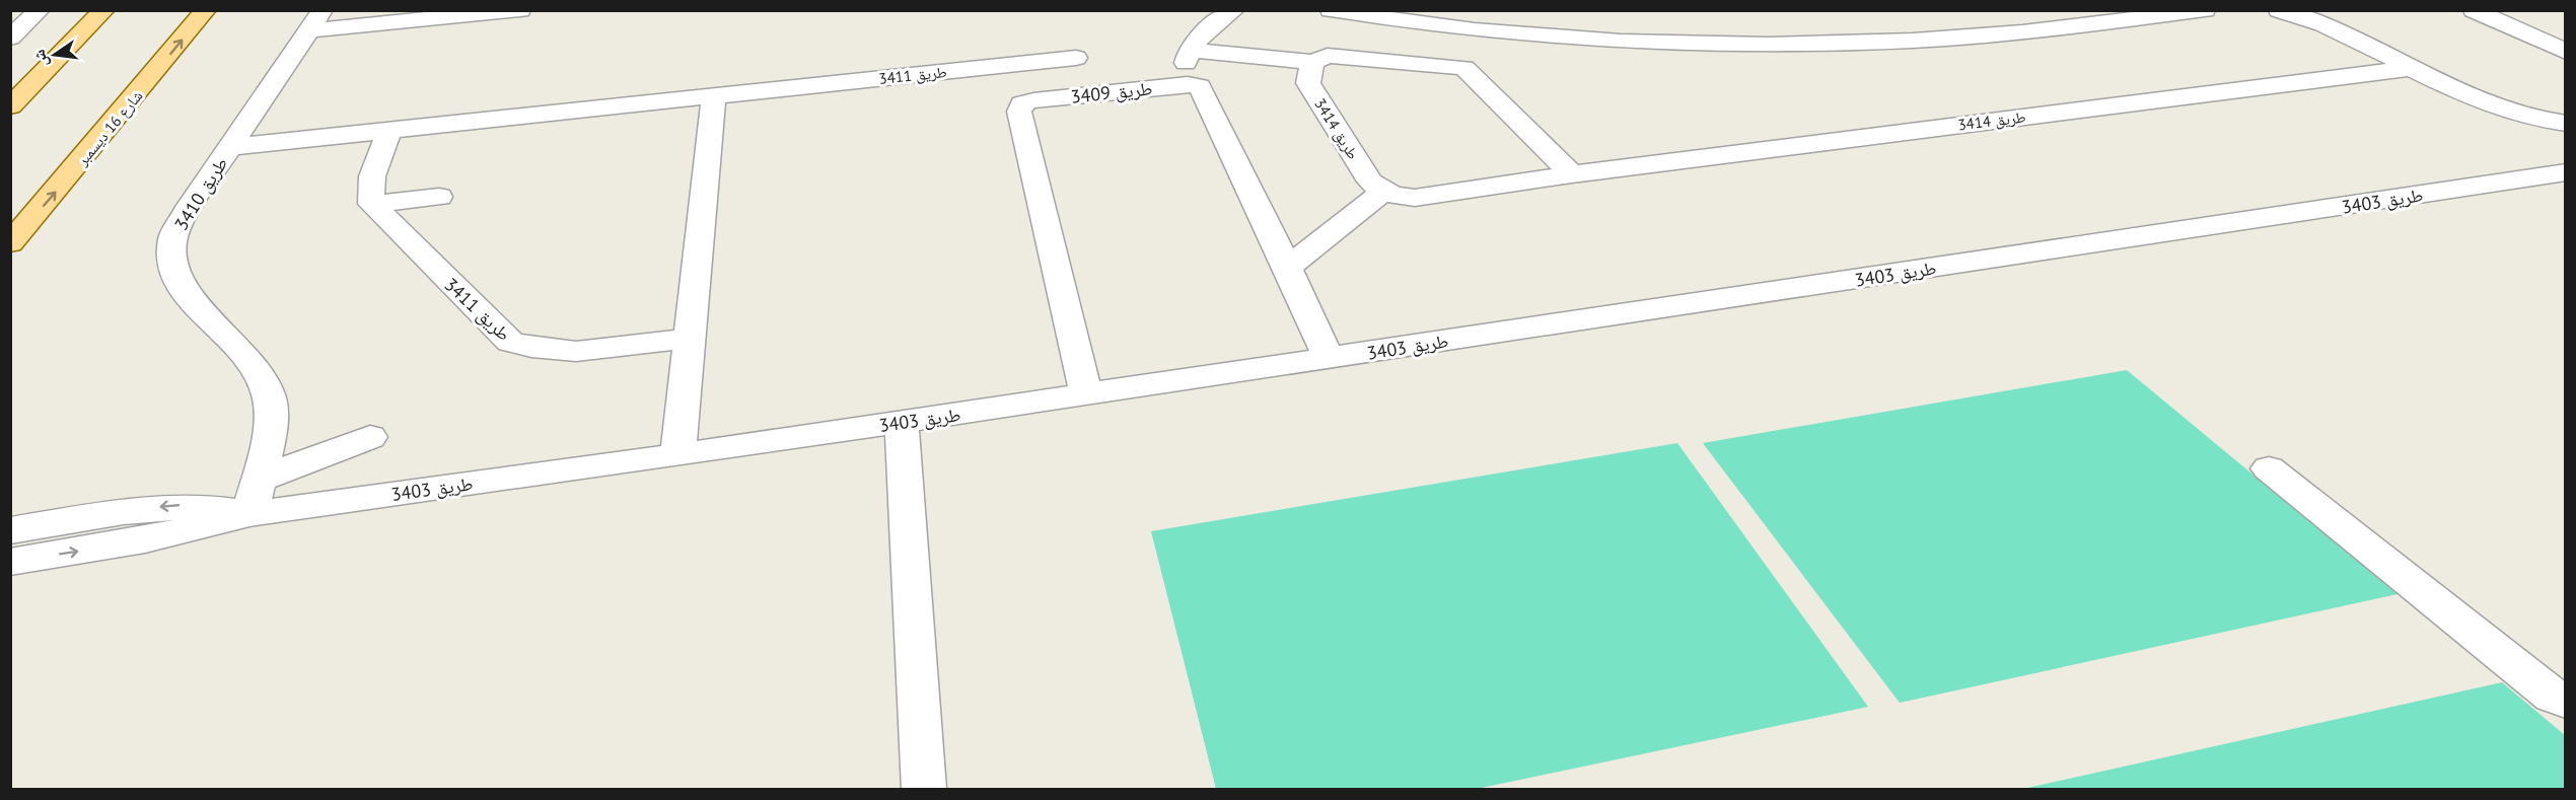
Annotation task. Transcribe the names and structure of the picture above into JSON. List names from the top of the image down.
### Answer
{
  "streets": {
    "main road": ["شارع 16 ديسمبر"],
    "street": [
      "طريق 3411",
      "طريق 3409",
      "طريق 3414",
      "طريق 3410",
      "طريق 3403"
    ]
  },
  "crossings": [
    ["طريق 3411", "طريق 3410"],
    ["طريق 3409", "طريق 3403"],
    ["طريق 3410", "طريق 3403"]
  ],
  "north": "left"
}
